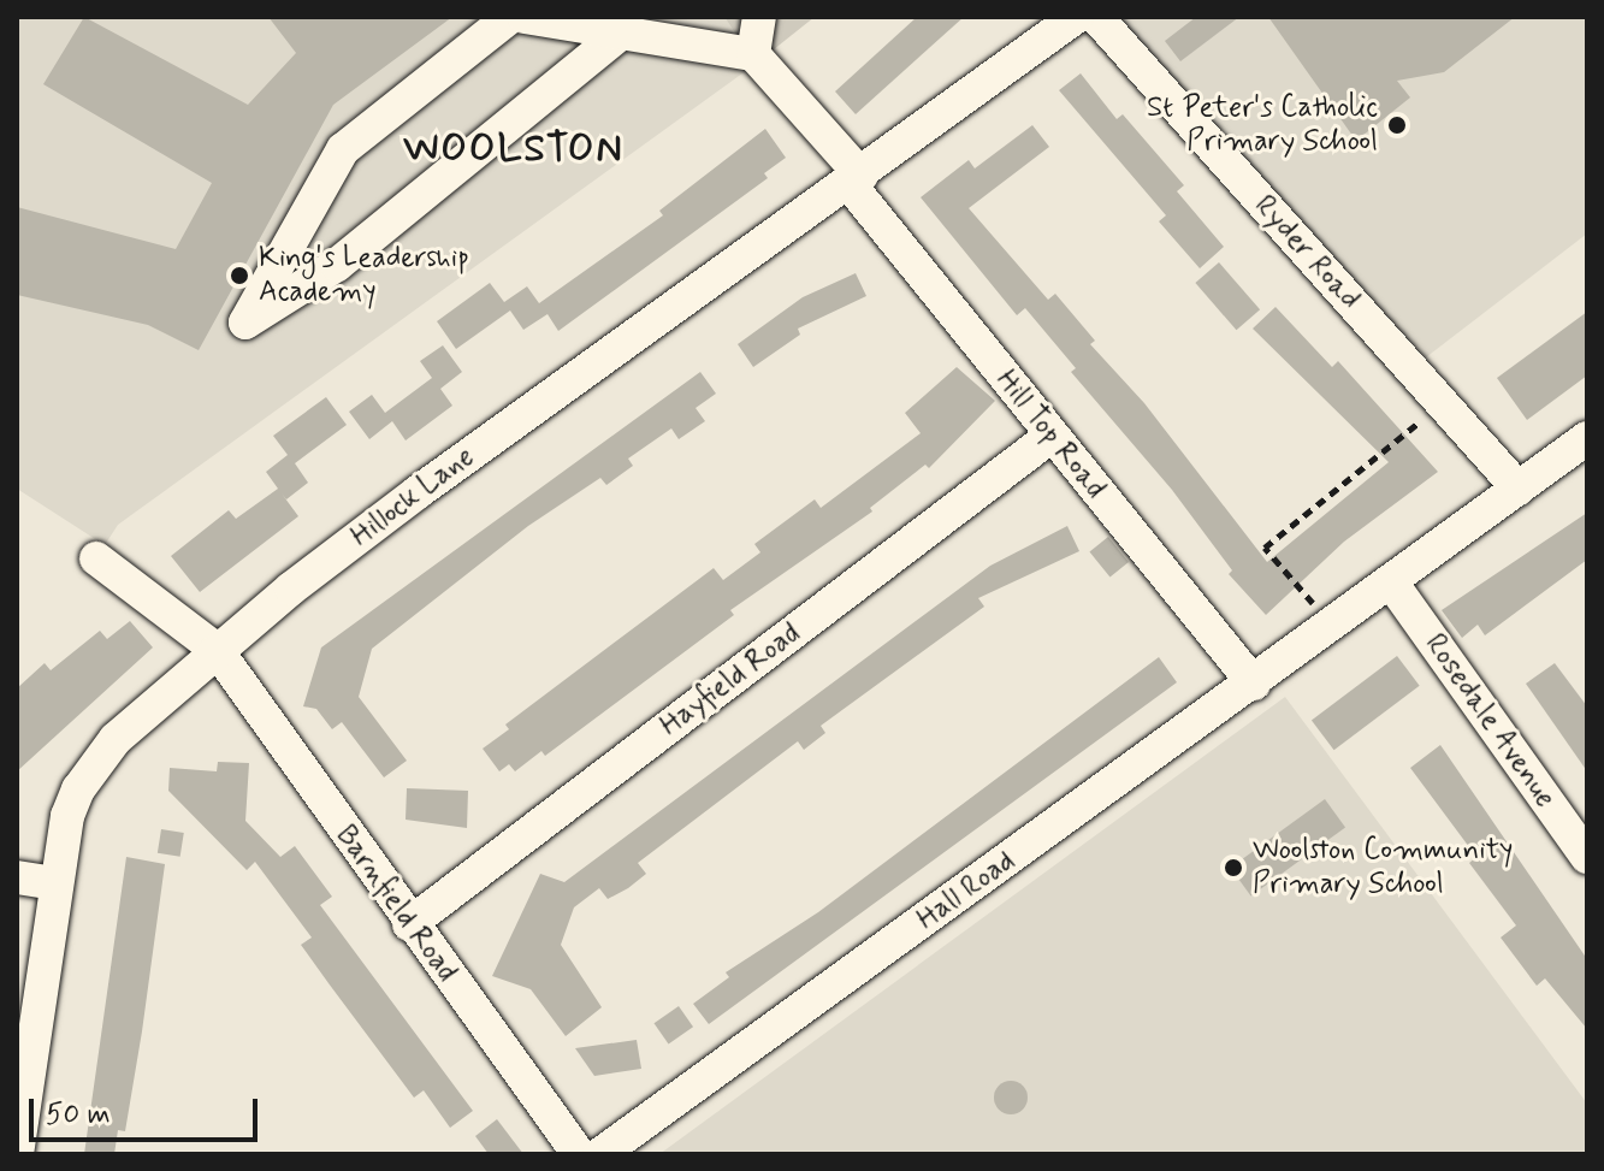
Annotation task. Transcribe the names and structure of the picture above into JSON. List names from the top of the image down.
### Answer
{
  "streets": {
    "street": [
      "Ryder Road",
      "Hill Top Road",
      "Hillock Lane",
      "Hayfield Road",
      "Rosedale Avenue",
      "Hall Road",
      "Barnfield Road"
    ]
  },
  "crossings": [
    ["Ryder Road", "Hall Road"],
    ["Hill Top Road", "Hillock Lane"],
    ["Hill Top Road", "Hayfield Road"],
    ["Hill Top Road", "Hall Road"],
    ["Hillock Lane", "Barnfield Road"],
    ["Hayfield Road", "Barnfield Road"],
    ["Rosedale Avenue", "Hall Road"]
  ],
  "districts": ["WOOLSTON"],
  "places": ["St Peter's Catholic Primary School", "King's Leadership Academy", "Woolston Community Primary School"],
  "scale_bar": "50 m"
}
